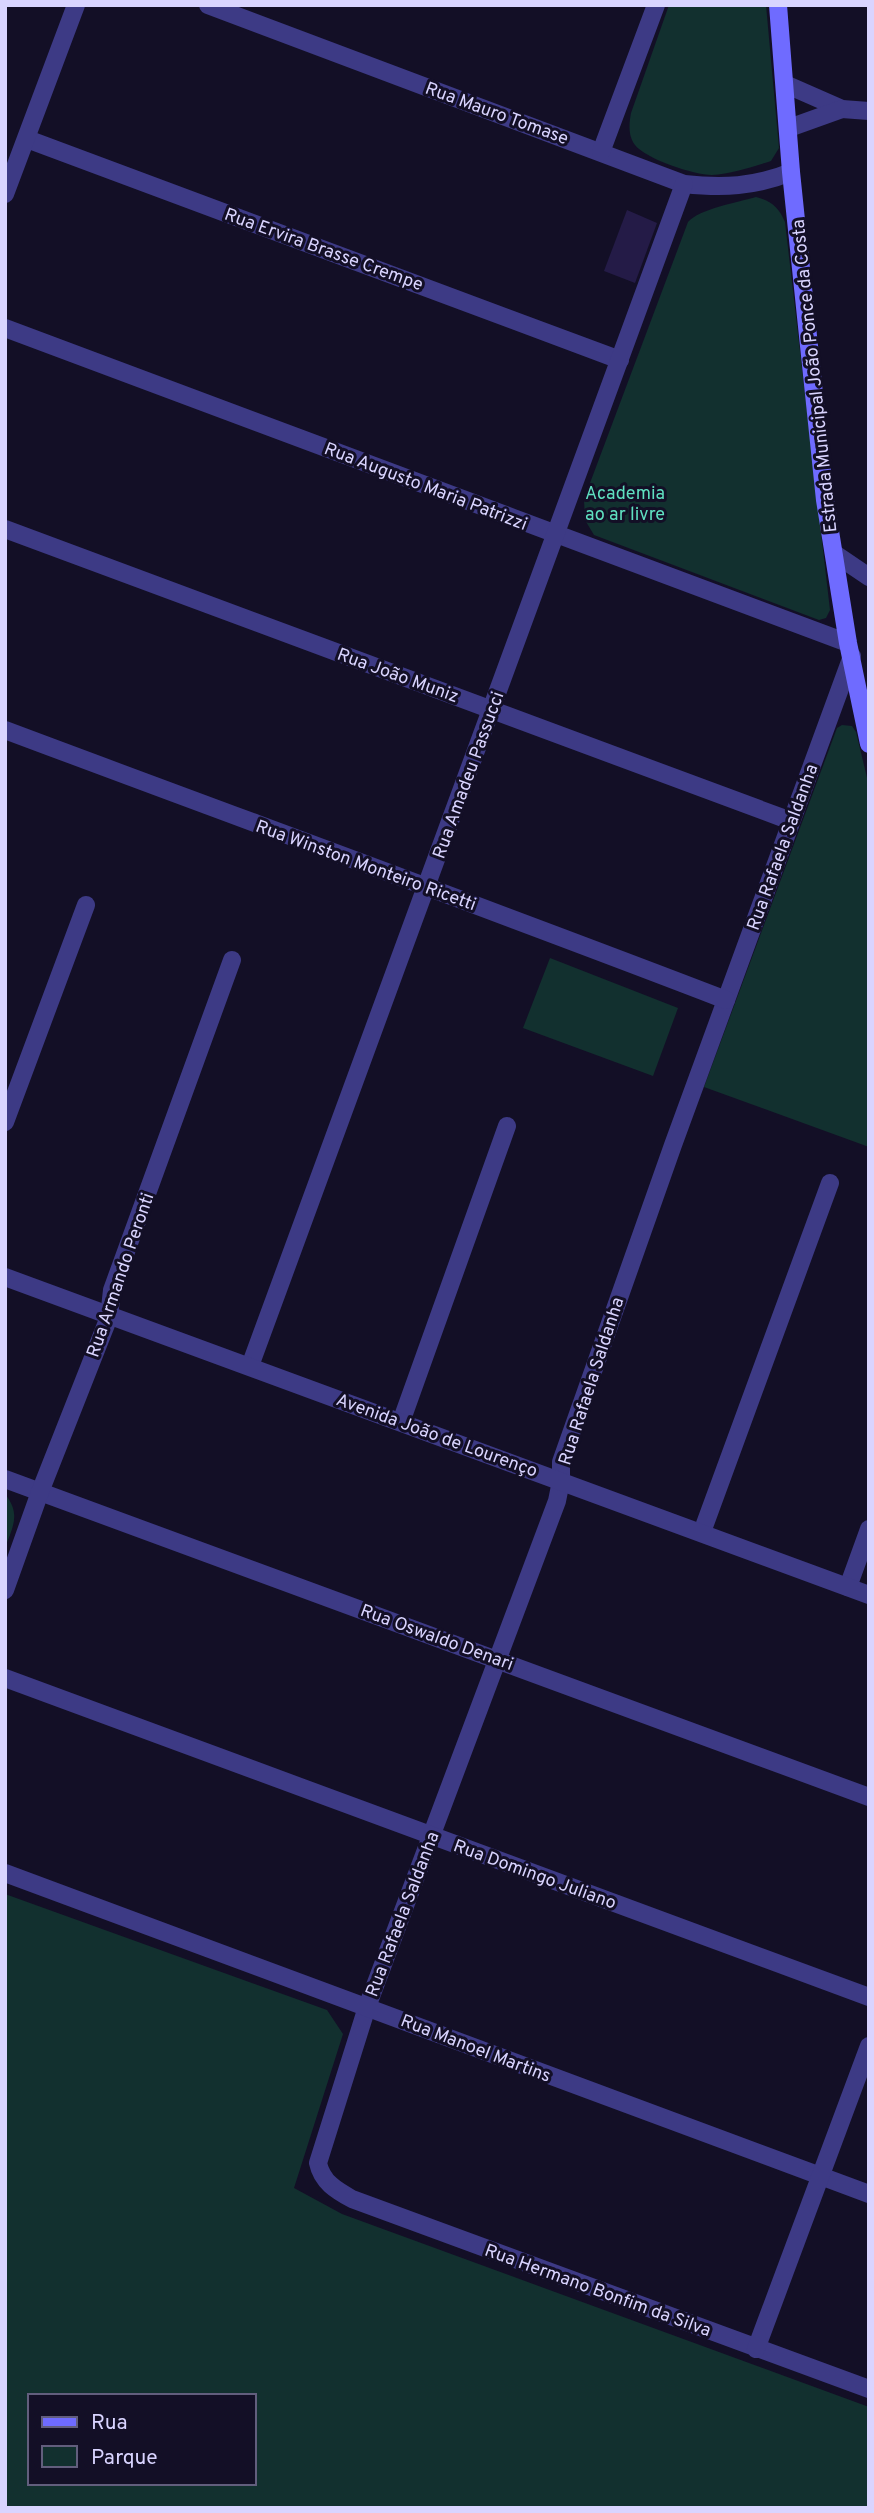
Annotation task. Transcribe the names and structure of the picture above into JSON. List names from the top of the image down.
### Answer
{
  "streets": {
    "main road": ["Estrada Municipal João Ponce da Costa"],
    "street": [
      "Rua Mauro Tomase",
      "Rua Ervira Brasse Crempe",
      "Rua Augusto Maria Patrizzi",
      "Rua João Muniz",
      "Rua Amadeu Passucci",
      "Rua Rafaela Saldanha",
      "Rua Winston Monteiro Ricetti",
      "Rua Armando Peronti",
      "Avenida João de Lourenço",
      "Rua Oswaldo Denari",
      "Rua Domingo Juliano",
      "Rua Manoel Martins",
      "Rua Hermano Bonfim da Silva"
    ]
  },
  "crossings": [
    ["Rua Mauro Tomase", "Estrada Municipal João Ponce da Costa"],
    ["Rua Mauro Tomase", "Rua Amadeu Passucci"],
    ["Rua Ervira Brasse Crempe", "Rua Amadeu Passucci"],
    ["Estrada Municipal João Ponce da Costa", "Rua Augusto Maria Patrizzi"],
    ["Estrada Municipal João Ponce da Costa", "Rua Rafaela Saldanha"],
    ["Rua Augusto Maria Patrizzi", "Rua Amadeu Passucci"],
    ["Rua Augusto Maria Patrizzi", "Rua Rafaela Saldanha"],
    ["Rua João Muniz", "Rua Amadeu Passucci"],
    ["Rua João Muniz", "Rua Rafaela Saldanha"],
    ["Rua Amadeu Passucci", "Rua Winston Monteiro Ricetti"],
    ["Rua Amadeu Passucci", "Avenida João de Lourenço"],
    ["Rua Rafaela Saldanha", "Rua Winston Monteiro Ricetti"],
    ["Rua Rafaela Saldanha", "Avenida João de Lourenço"],
    ["Rua Rafaela Saldanha", "Rua Oswaldo Denari"],
    ["Rua Rafaela Saldanha", "Rua Domingo Juliano"],
    ["Rua Rafaela Saldanha", "Rua Manoel Martins"],
    ["Rua Rafaela Saldanha", "Rua Hermano Bonfim da Silva"],
    ["Rua Armando Peronti", "Avenida João de Lourenço"],
    ["Rua Armando Peronti", "Rua Oswaldo Denari"]
  ],
  "parks": ["Academia ao ar livre"],
  "legend": ["Rua", "Parque"]
}
